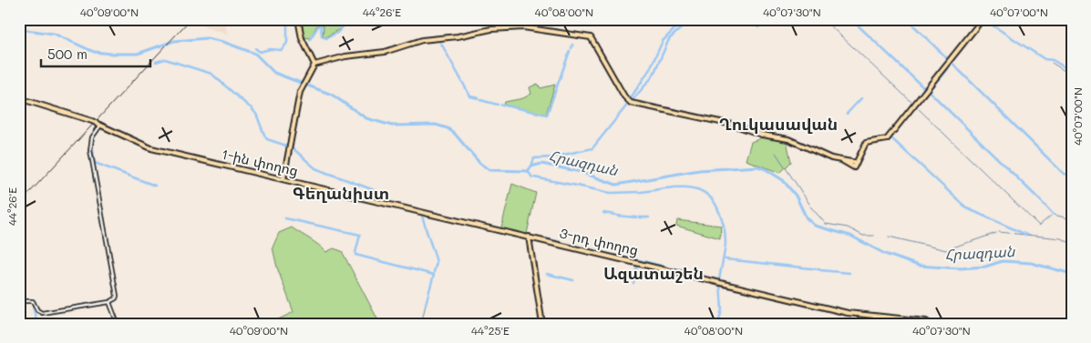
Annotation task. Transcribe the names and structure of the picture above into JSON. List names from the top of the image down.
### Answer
{
  "streets": {
    "main road": ["1-ին փողոց", "3-րդ փողոց"]
  },
  "crossings": [
    ["1-ին փողոց", "3-րդ փողոց"]
  ],
  "districts": ["Ղուկասավան", "Գեղանիստ", "Ազատաշեն"],
  "water": ["Հրազդան"],
  "scale_bar": "500 m",
  "coordinates": [
    "40°09'00\"N",
    "44°26'E",
    "40°08'00\"N",
    "40°07'30\"N",
    "40°07'00\"N",
    "44°25'E"
  ]
}
